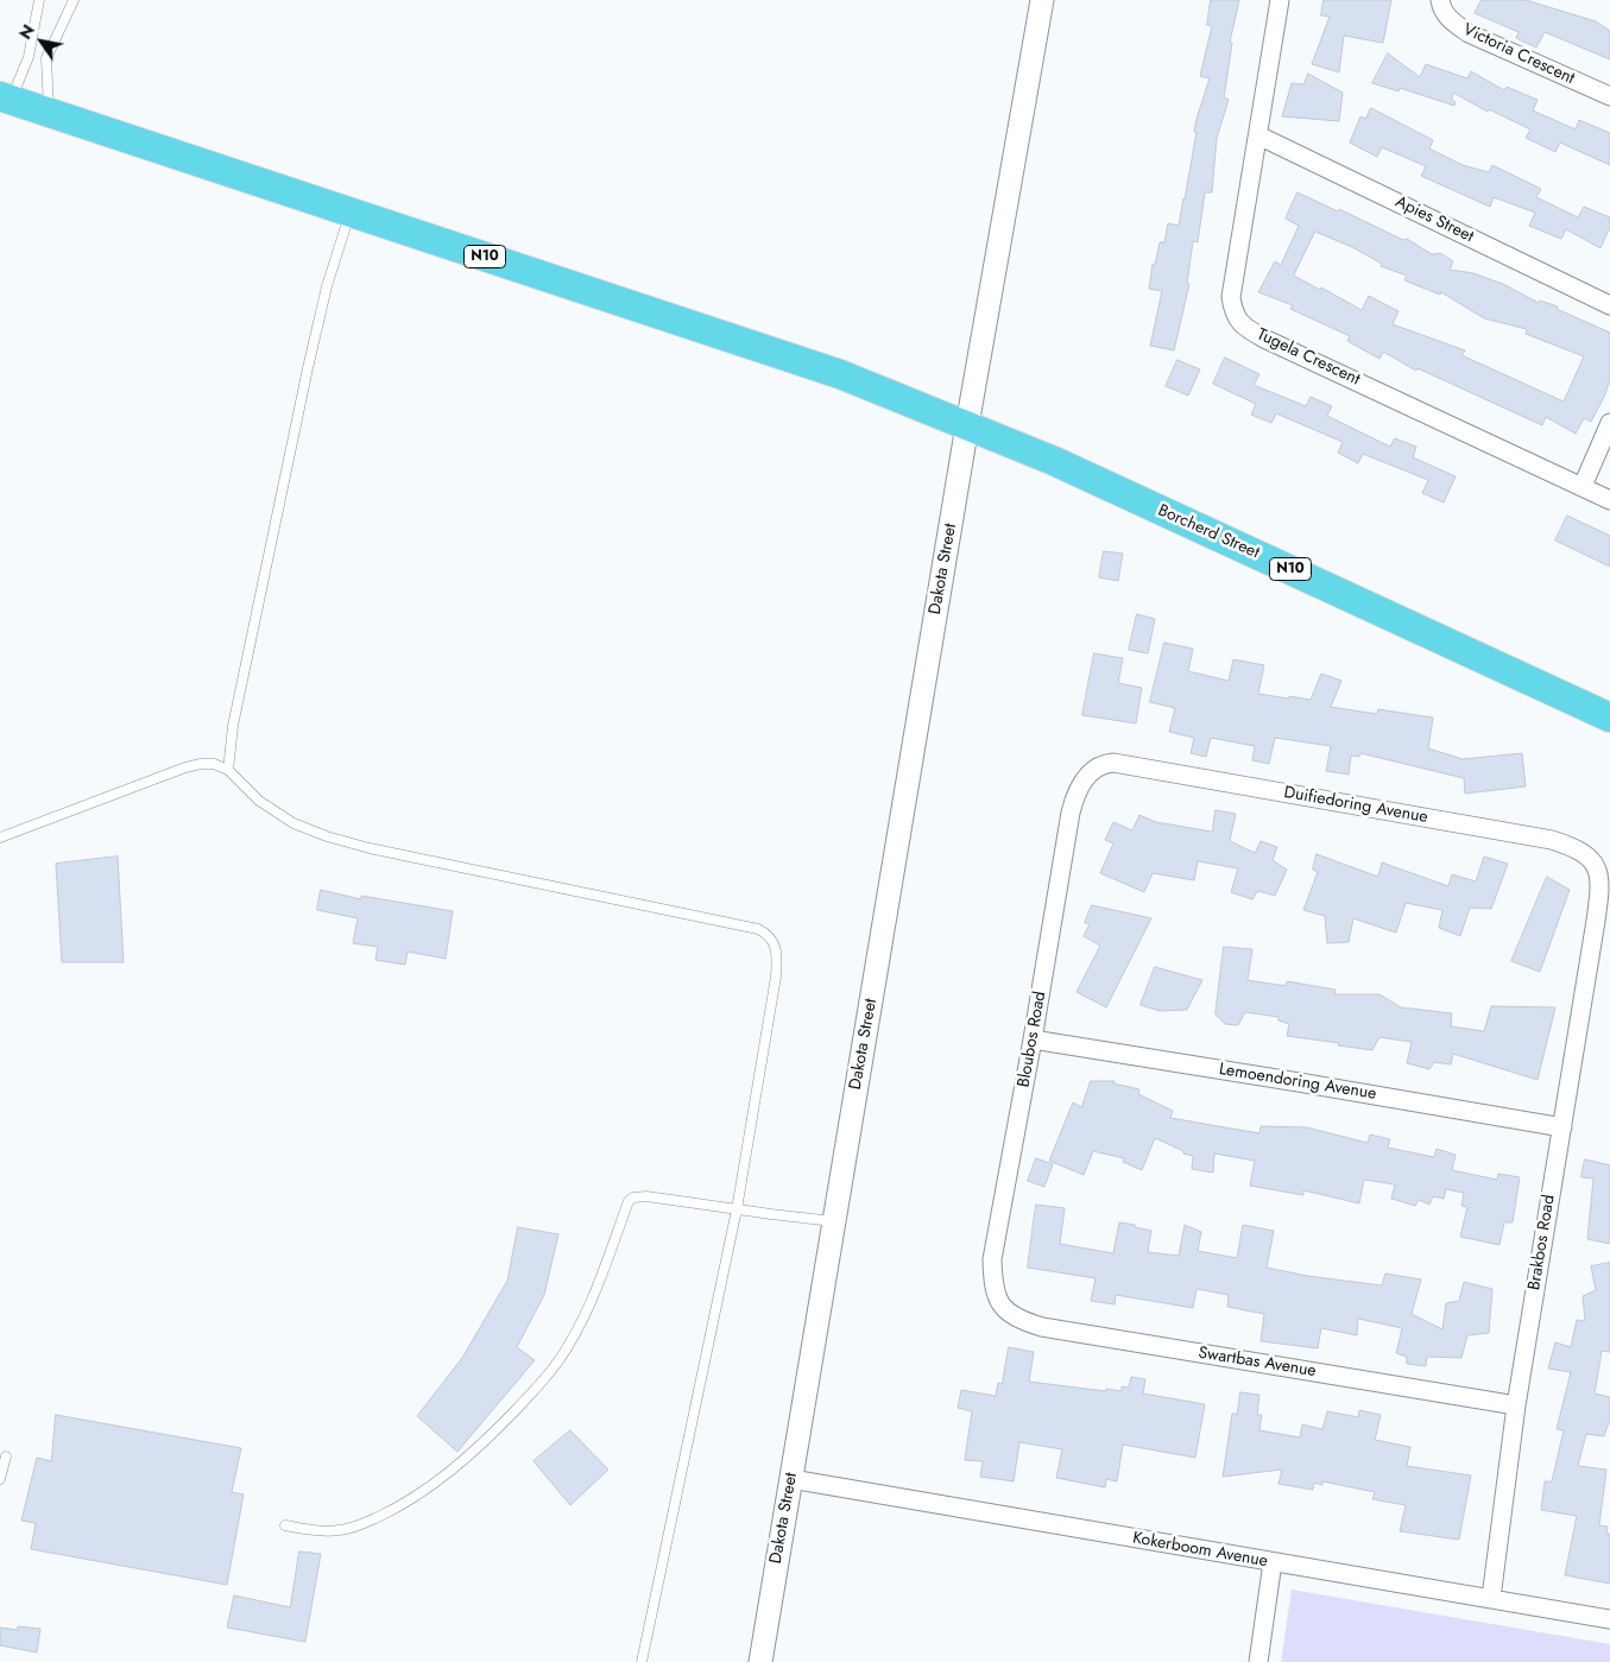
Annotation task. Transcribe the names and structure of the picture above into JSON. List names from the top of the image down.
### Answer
{
  "streets": {
    "highway": ["N10", "Borcherd Street"],
    "street": [
      "Victoria Crescent",
      "Apies Street",
      "Tugela Crescent",
      "Dakota Street",
      "Duifiedoring Avenue",
      "Bloubos Road",
      "Lemoendoring Avenue",
      "Brakbos Road",
      "Swartbas Avenue",
      "Kokerboom Avenue"
    ]
  },
  "crossings": [
    ["Apies Street", "Tugela Crescent"],
    ["N10", "Borcherd Street"],
    ["N10", "Dakota Street"],
    ["Borcherd Street", "Dakota Street"],
    ["Dakota Street", "Kokerboom Avenue"],
    ["Duifiedoring Avenue", "Bloubos Road"],
    ["Duifiedoring Avenue", "Brakbos Road"],
    ["Bloubos Road", "Lemoendoring Avenue"],
    ["Bloubos Road", "Swartbas Avenue"],
    ["Lemoendoring Avenue", "Brakbos Road"],
    ["Brakbos Road", "Swartbas Avenue"],
    ["Brakbos Road", "Kokerboom Avenue"]
  ],
  "north": "top left"
}
